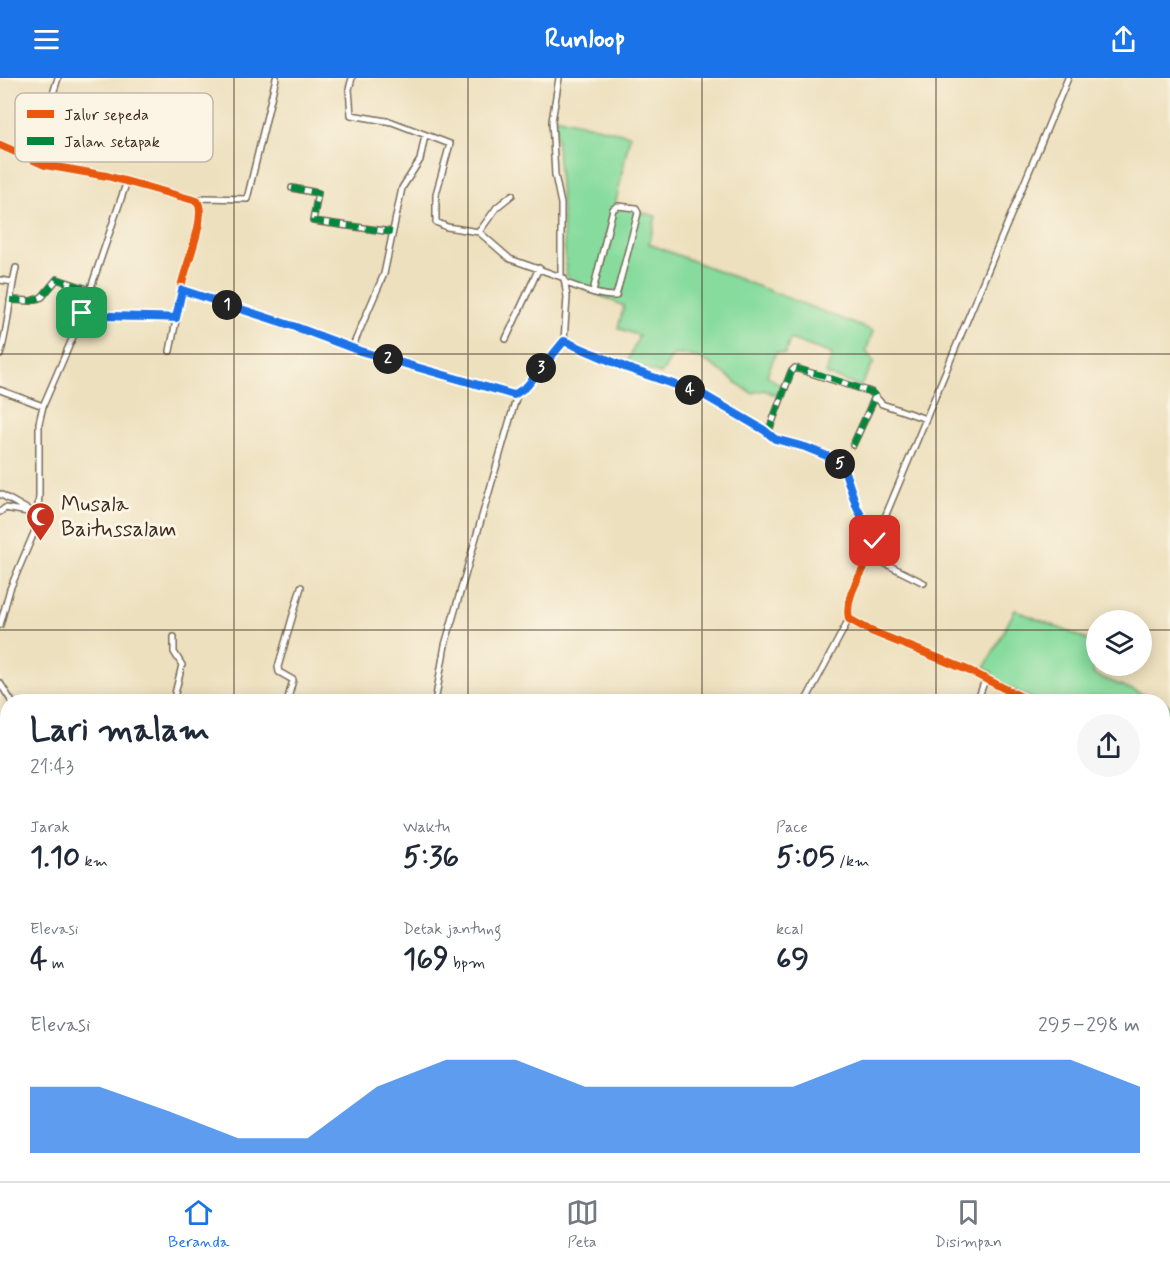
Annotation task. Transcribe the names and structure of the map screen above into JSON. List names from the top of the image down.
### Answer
{
  "places": {
    "mosque": ["Musala Baitussalam"]
  },
  "legend": ["Jalur sepeda", "Jalan setapak"],
  "page": {
    "header": "Runloop",
    "pins": [
      "1",
      "2",
      "3",
      "4",
      "5"
    ],
    "heading": ["Lari malam", "21:43"],
    "stats": [
      ["Jarak", "1.10 km"],
      ["Waktu", "5:36"],
      ["Pace", "5:05 /km"],
      ["Elevasi", "4 m"],
      ["Detak jantung", "169 bpm"],
      ["kcal", "69"]
    ],
    "chart": ["Elevasi", "295–298 m"],
    "tabs": ["Beranda", "Peta", "Disimpan"]
  }
}
